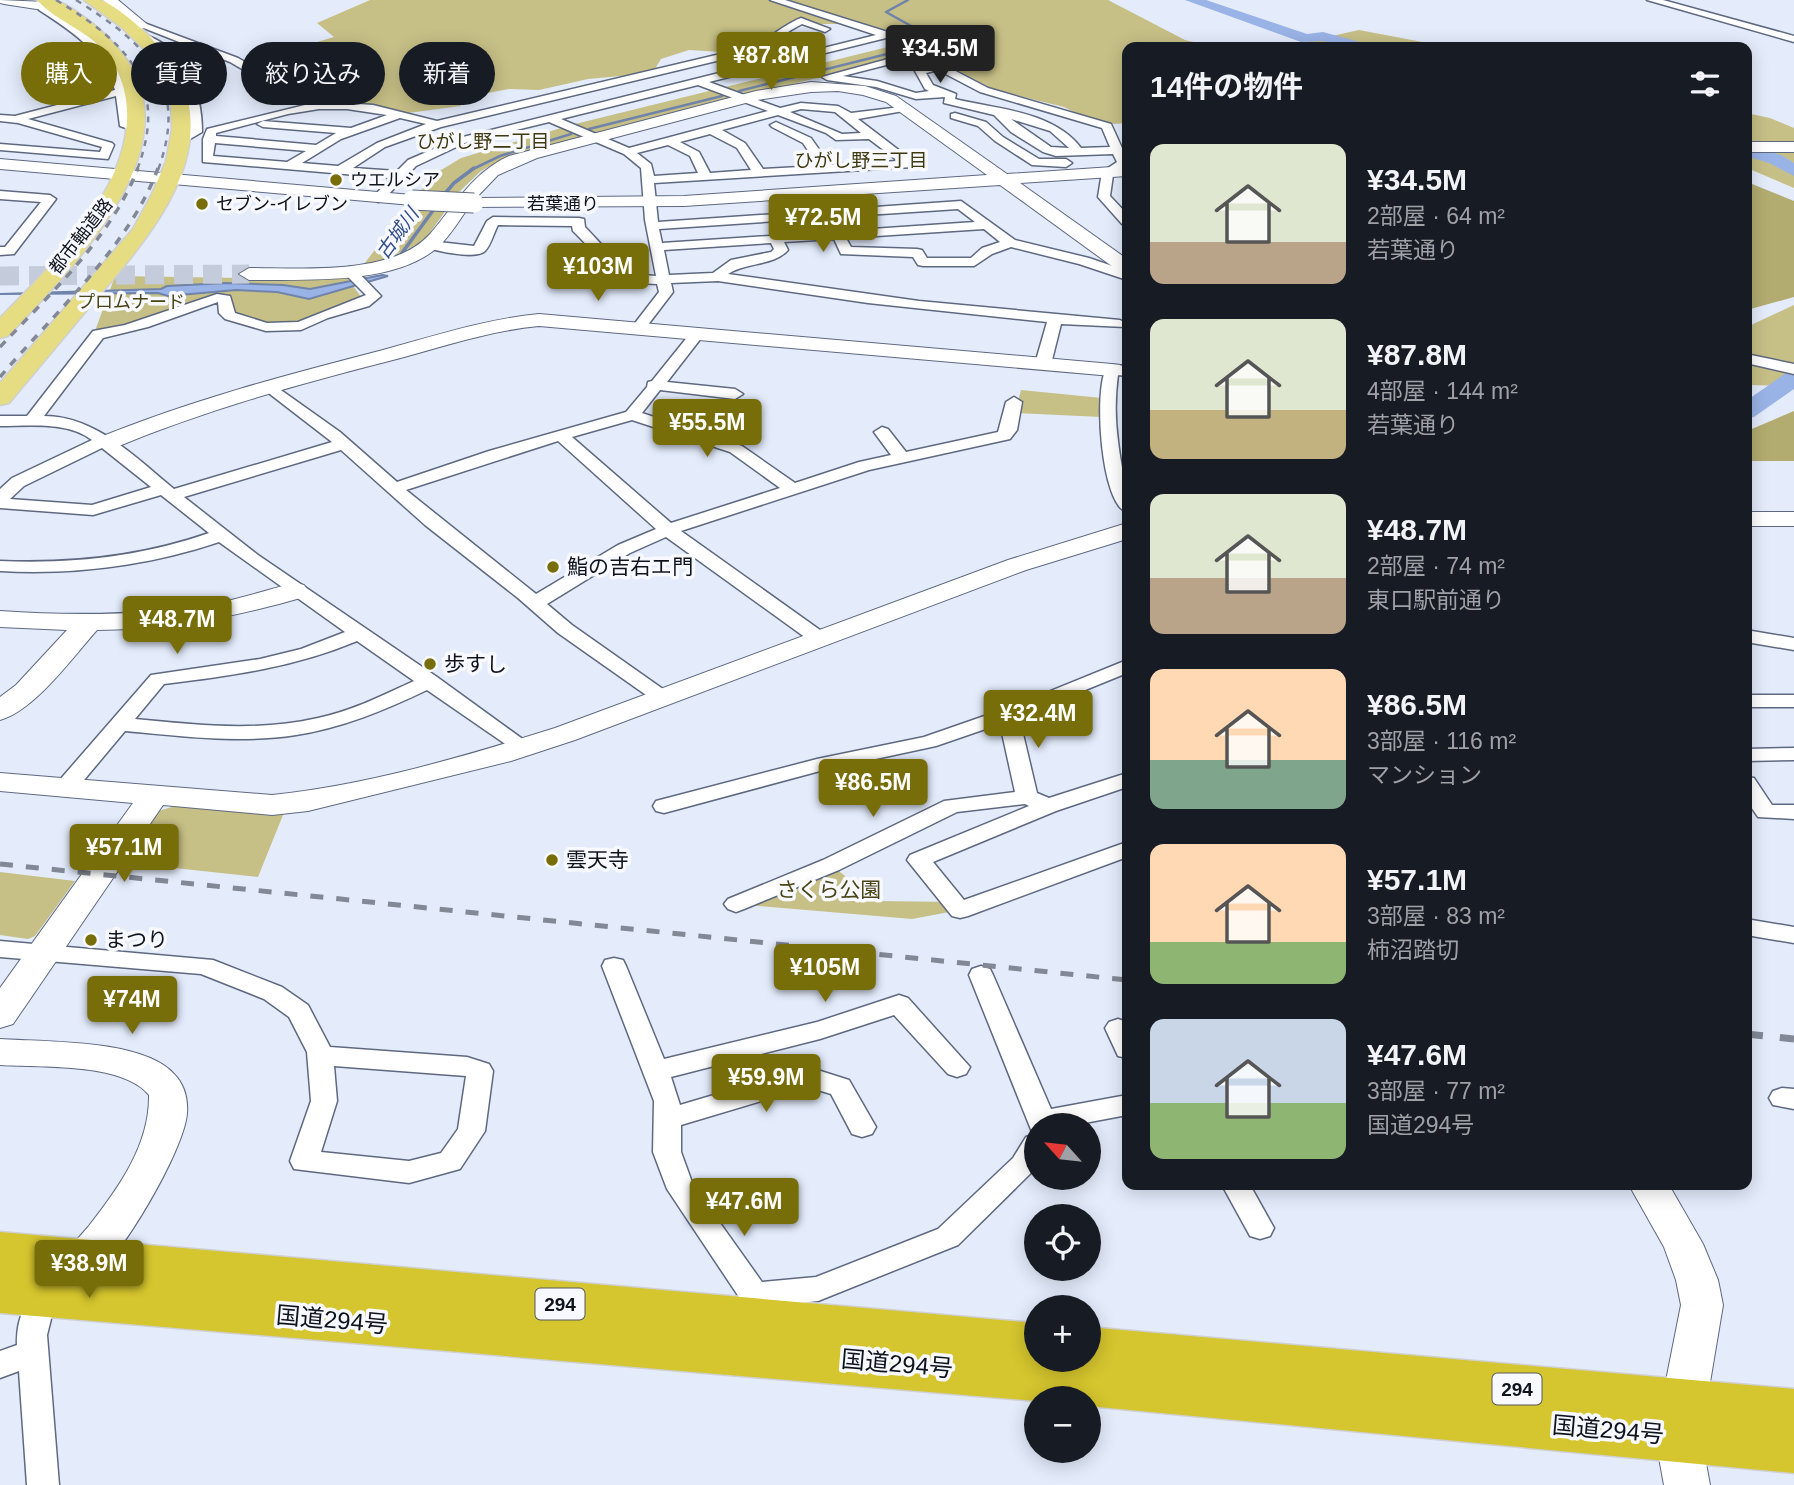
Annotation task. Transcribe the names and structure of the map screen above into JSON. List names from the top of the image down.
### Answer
{
  "streets": {
    "highway": ["294", "国道294号"],
    "main road": ["都市軸道路"],
    "street": ["若葉通り"]
  },
  "crossings": [
    ["若葉通り", "都市軸道路"]
  ],
  "districts": ["ひがし野二丁目", "ひがし野三丁目"],
  "water": ["古城川"],
  "parks": ["プロムナード", "さくら公園"],
  "places": [
    "ウエルシア",
    "セブン-イレブン",
    "鮨の吉右エ門",
    "歩すし",
    "雲天寺",
    "まつり"
  ],
  "north": "top left",
  "page": {
    "price": [
      "¥34.5M",
      "¥87.8M",
      "¥72.5M",
      "¥103M",
      "¥55.5M",
      "¥48.7M",
      "¥32.4M",
      "¥86.5M",
      "¥57.1M",
      "¥105M",
      "¥74M",
      "¥59.9M",
      "¥47.6M",
      "¥38.9M"
    ],
    "chip": [
      "購入",
      "賃貸",
      "絞り込み",
      "新着"
    ],
    "heading": "14件の物件",
    "list": [
      {
        "name": "¥34.5M",
        "note": "2部屋 · 64 m² · 若葉通り"
      },
      {
        "name": "¥87.8M",
        "note": "4部屋 · 144 m² · 若葉通り"
      },
      {
        "name": "¥48.7M",
        "note": "2部屋 · 74 m² · 東口駅前通り"
      },
      {
        "name": "¥86.5M",
        "note": "3部屋 · 116 m² · マンション"
      },
      {
        "name": "¥57.1M",
        "note": "3部屋 · 83 m² · 柿沼踏切"
      },
      {
        "name": "¥47.6M",
        "note": "3部屋 · 77 m² · 国道294号"
      }
    ],
    "map_buttons": ["+", "−"]
  }
}
